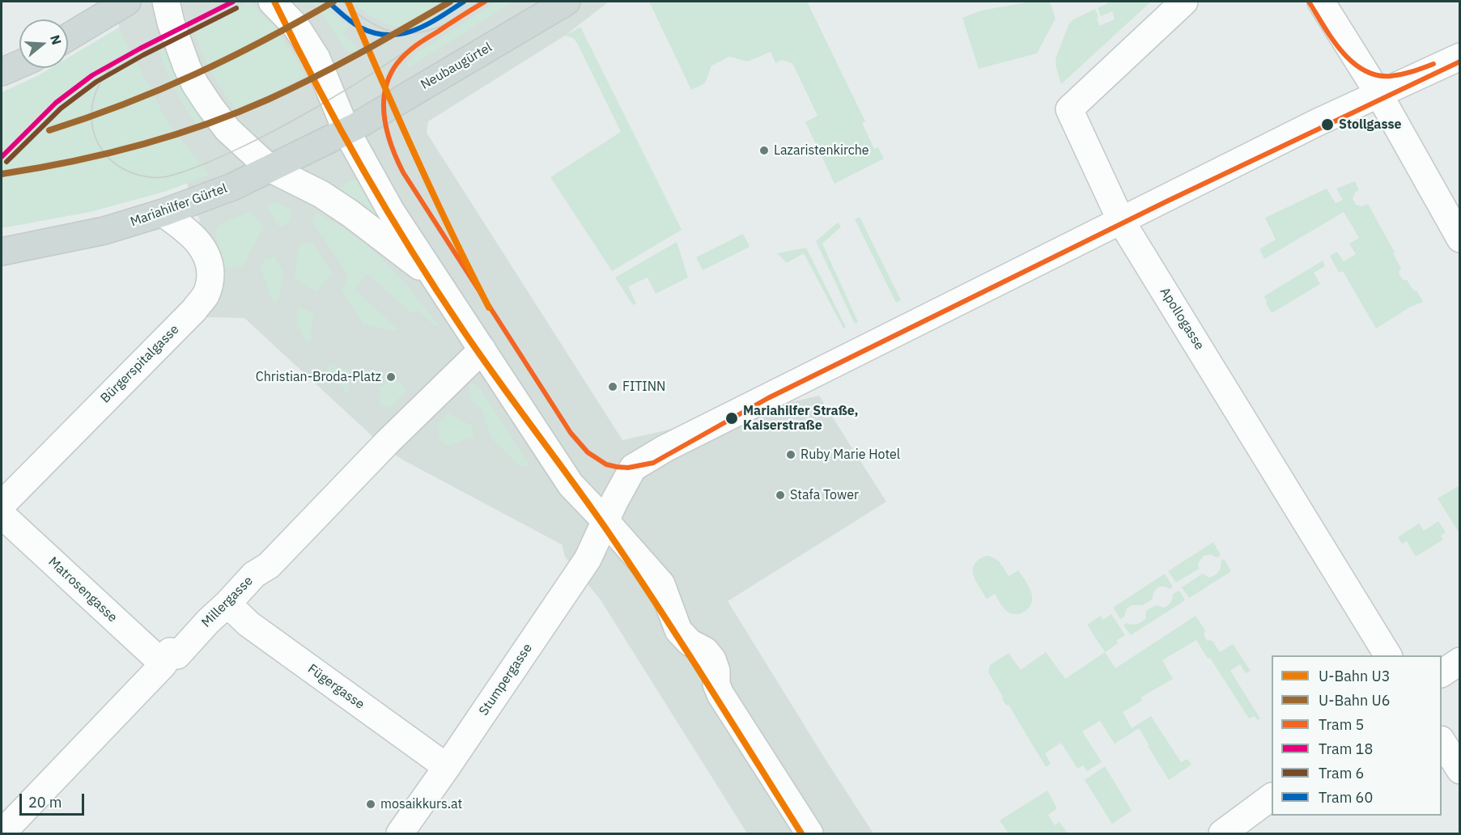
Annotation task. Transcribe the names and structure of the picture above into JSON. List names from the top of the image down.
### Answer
{
  "streets": {
    "main road": ["Neubaugürtel", "Mariahilfer Gürtel"],
    "street": [
      "Apollogasse",
      "Bürgerspitalgasse",
      "Matrosengasse",
      "Millergasse",
      "Stumpergasse",
      "Fügergasse"
    ]
  },
  "crossings": [
    ["Neubaugürtel", "Mariahilfer Gürtel"],
    ["Mariahilfer Gürtel", "Bürgerspitalgasse"],
    ["Apollogasse", "Stumpergasse"],
    ["Matrosengasse", "Millergasse"],
    ["Millergasse", "Fügergasse"],
    ["Stumpergasse", "Fügergasse"]
  ],
  "places": [
    "Stollgasse",
    "Lazaristenkirche",
    "Christian-Broda-Platz",
    "FITINN",
    "Mariahilfer Straße, Kaiserstraße",
    "Ruby Marie Hotel",
    "Stafa Tower",
    "mosaikkurs.at"
  ],
  "lines": [
    "metro line U3",
    "metro line U6",
    "tram line 5",
    "tram line 18",
    "tram line 60",
    "tram line 6"
  ],
  "legend": [
    "U-Bahn U3",
    "U-Bahn U6",
    "Tram 5",
    "Tram 18",
    "Tram 6",
    "Tram 60"
  ],
  "scale_bar": "20 m",
  "north": "right"
}
